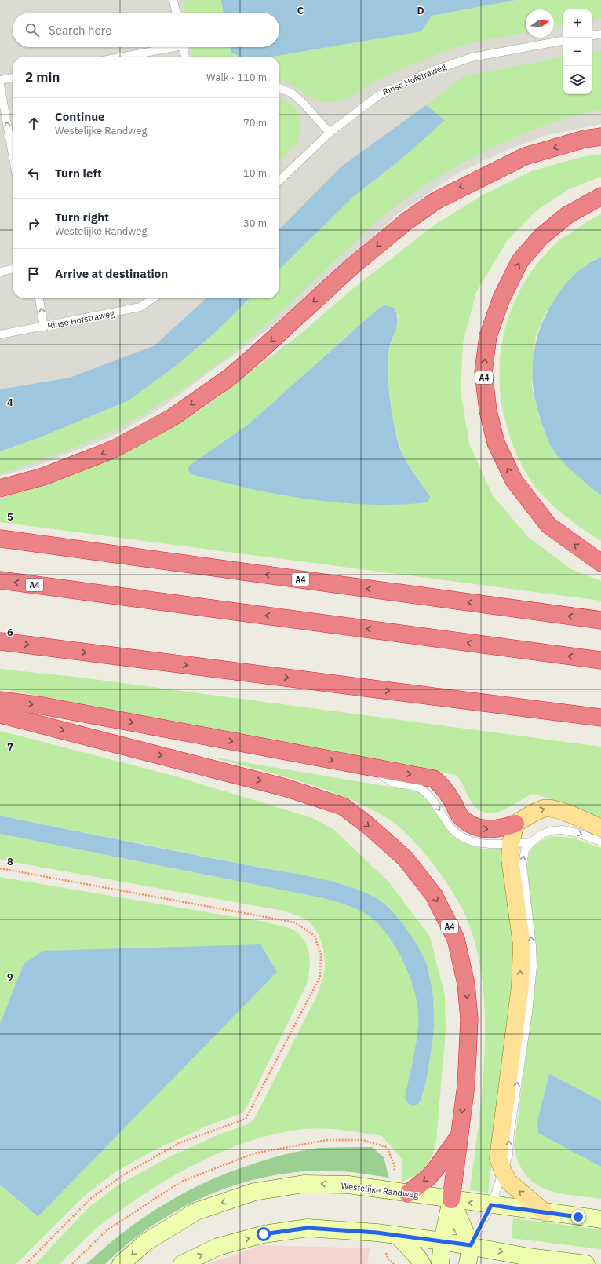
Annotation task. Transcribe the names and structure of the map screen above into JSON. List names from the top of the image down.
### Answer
{
  "streets": {
    "highway": ["A4"],
    "street": ["Westelijke Randweg"],
    "lane": ["Rinse Hofstraweg"]
  },
  "crossings": [
    ["A4", "Westelijke Randweg"]
  ],
  "north": "right",
  "page": {
    "map_buttons": ["+", "−"],
    "search": "Search here",
    "heading": ["2 min", "Walk · 110 m"],
    "list": [
      ["Continue", "Westelijke Randweg", "70 m"],
      ["Turn left", "10 m"],
      ["Turn right", "Westelijke Randweg", "30 m"],
      "Arrive at destination"
    ]
  },
  "grid": {
    "columns": ["C", "D"],
    "rows": [
      "4",
      "5",
      "6",
      "7",
      "8",
      "9"
    ]
  }
}
